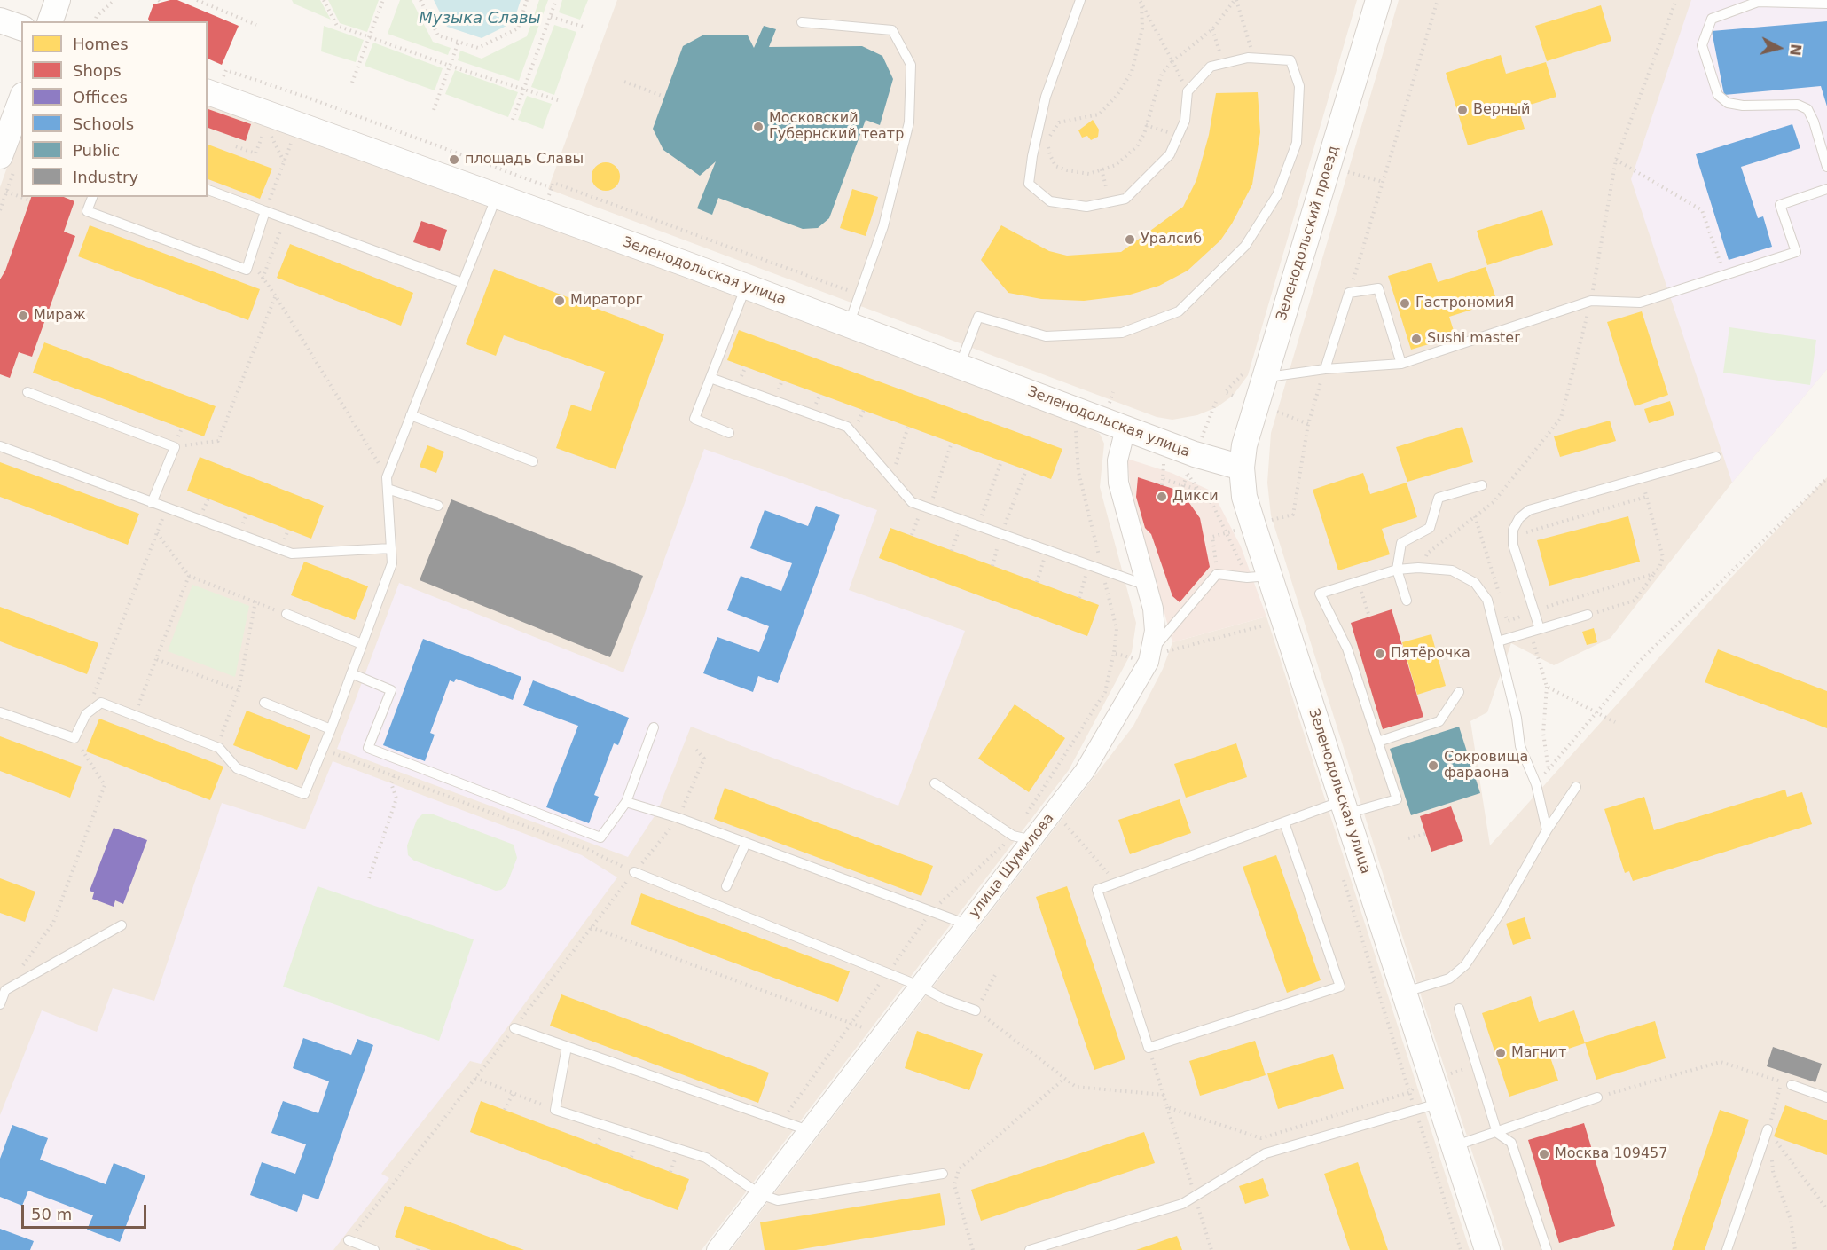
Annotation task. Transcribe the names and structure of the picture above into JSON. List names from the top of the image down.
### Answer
{
  "streets": {
    "street": ["Зеленодольский проезд", "Зеленодольская улица", "улица Шумилова"]
  },
  "crossings": [
    ["Зеленодольский проезд", "Зеленодольская улица"],
    ["Зеленодольская улица", "улица Шумилова"]
  ],
  "water": ["Музыка Славы"],
  "places": [
    "Верный",
    "Московский Губернский театр",
    "площадь Славы",
    "Уралсиб",
    "Мираторг",
    "ГастрономиЯ",
    "Мираж",
    "Sushi master",
    "Дикси",
    "Пятёрочка",
    "Сокровища фараона",
    "Магнит",
    "Москва 109457"
  ],
  "legend": [
    "Homes",
    "Shops",
    "Offices",
    "Schools",
    "Public",
    "Industry"
  ],
  "scale_bar": "50 m",
  "north": "right"
}
